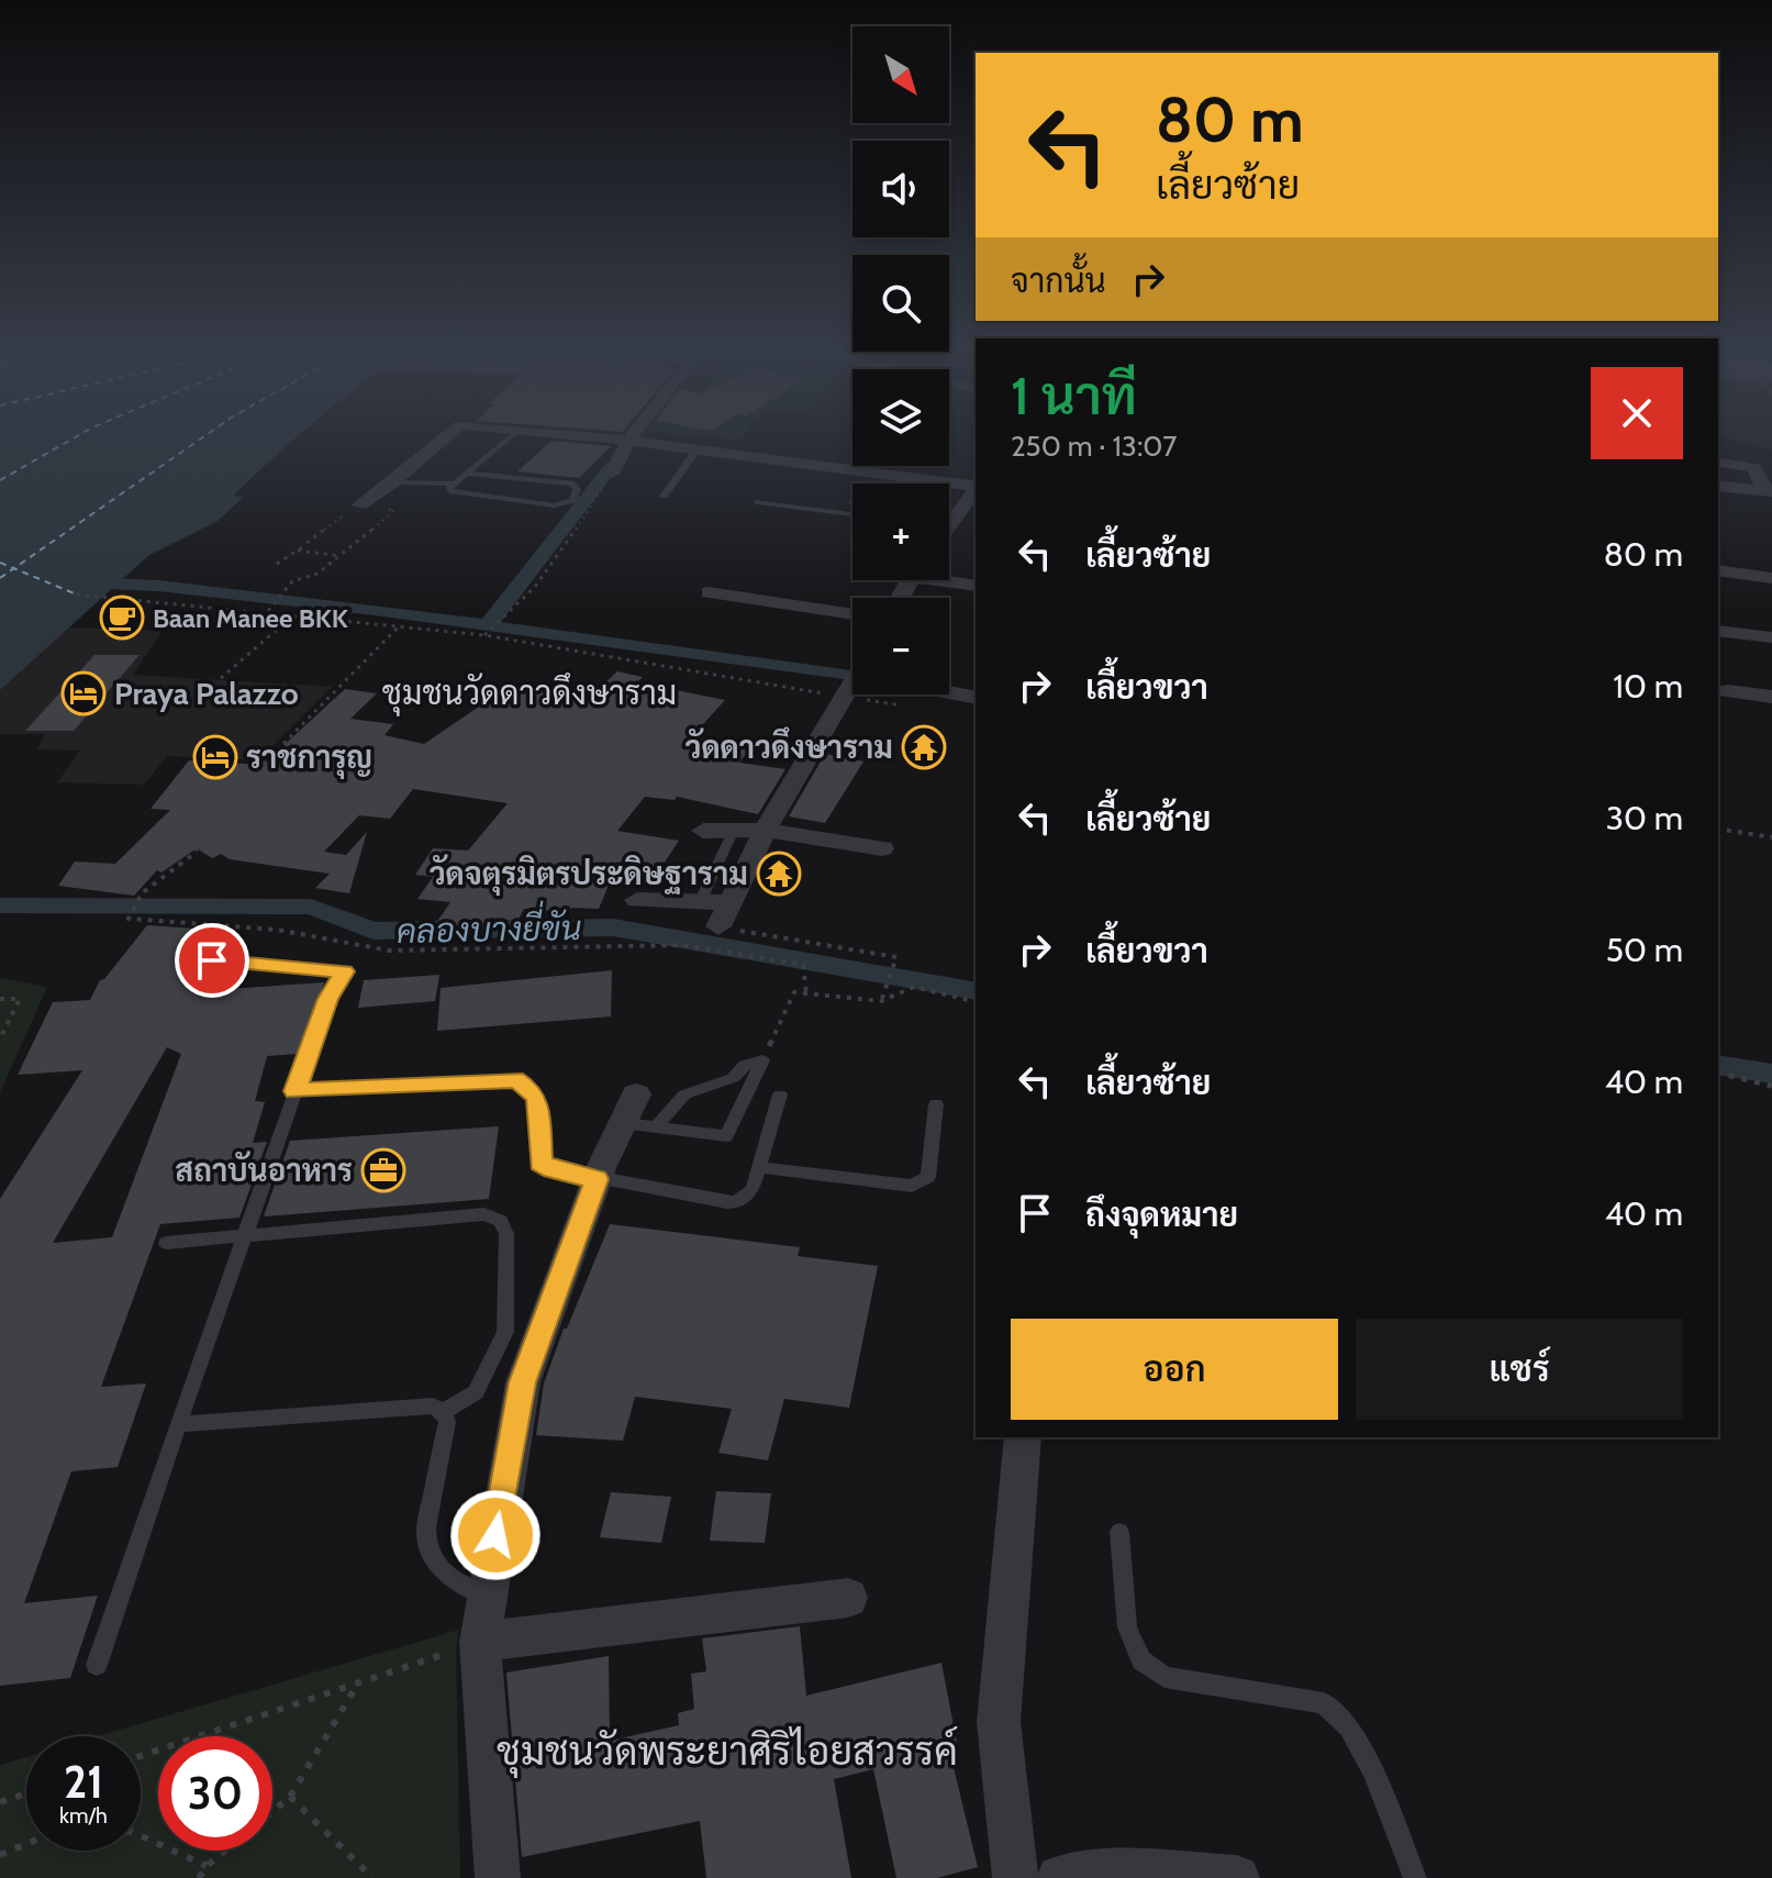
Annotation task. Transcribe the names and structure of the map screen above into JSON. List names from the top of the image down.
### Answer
{
  "districts": ["ชุมชนวัดดาวดึงษาราม", "ชุมชนวัดพระยาศิริไอยสวรรค์"],
  "water": ["คลองบางยี่ขัน"],
  "places": {
    "cafe": ["Baan Manee BKK"],
    "hotel": ["Praya Palazzo", "ราชการุญ"],
    "temple": ["วัดดาวดึงษาราม", "วัดจตุรมิตรประดิษฐาราม"],
    "office": ["สถาบันอาหาร"]
  },
  "north": "bottom right",
  "page": {
    "map_buttons": ["+", "−"],
    "turn": ["80 m", "เลี้ยวซ้าย"],
    "then": "จากนั้น",
    "heading": ["1 นาที", "250 m · 13:07"],
    "list": [
      {
        "name": "เลี้ยวซ้าย",
        "value": "80 m"
      },
      {
        "name": "เลี้ยวขวา",
        "value": "10 m"
      },
      {
        "name": "เลี้ยวซ้าย",
        "value": "30 m"
      },
      {
        "name": "เลี้ยวขวา",
        "value": "50 m"
      },
      {
        "name": "เลี้ยวซ้าย",
        "value": "40 m"
      },
      {
        "name": "ถึงจุดหมาย",
        "value": "40 m"
      }
    ],
    "buttons": ["ออก", "แชร์"],
    "speed": "21 km/h",
    "limit": "30"
  }
}
